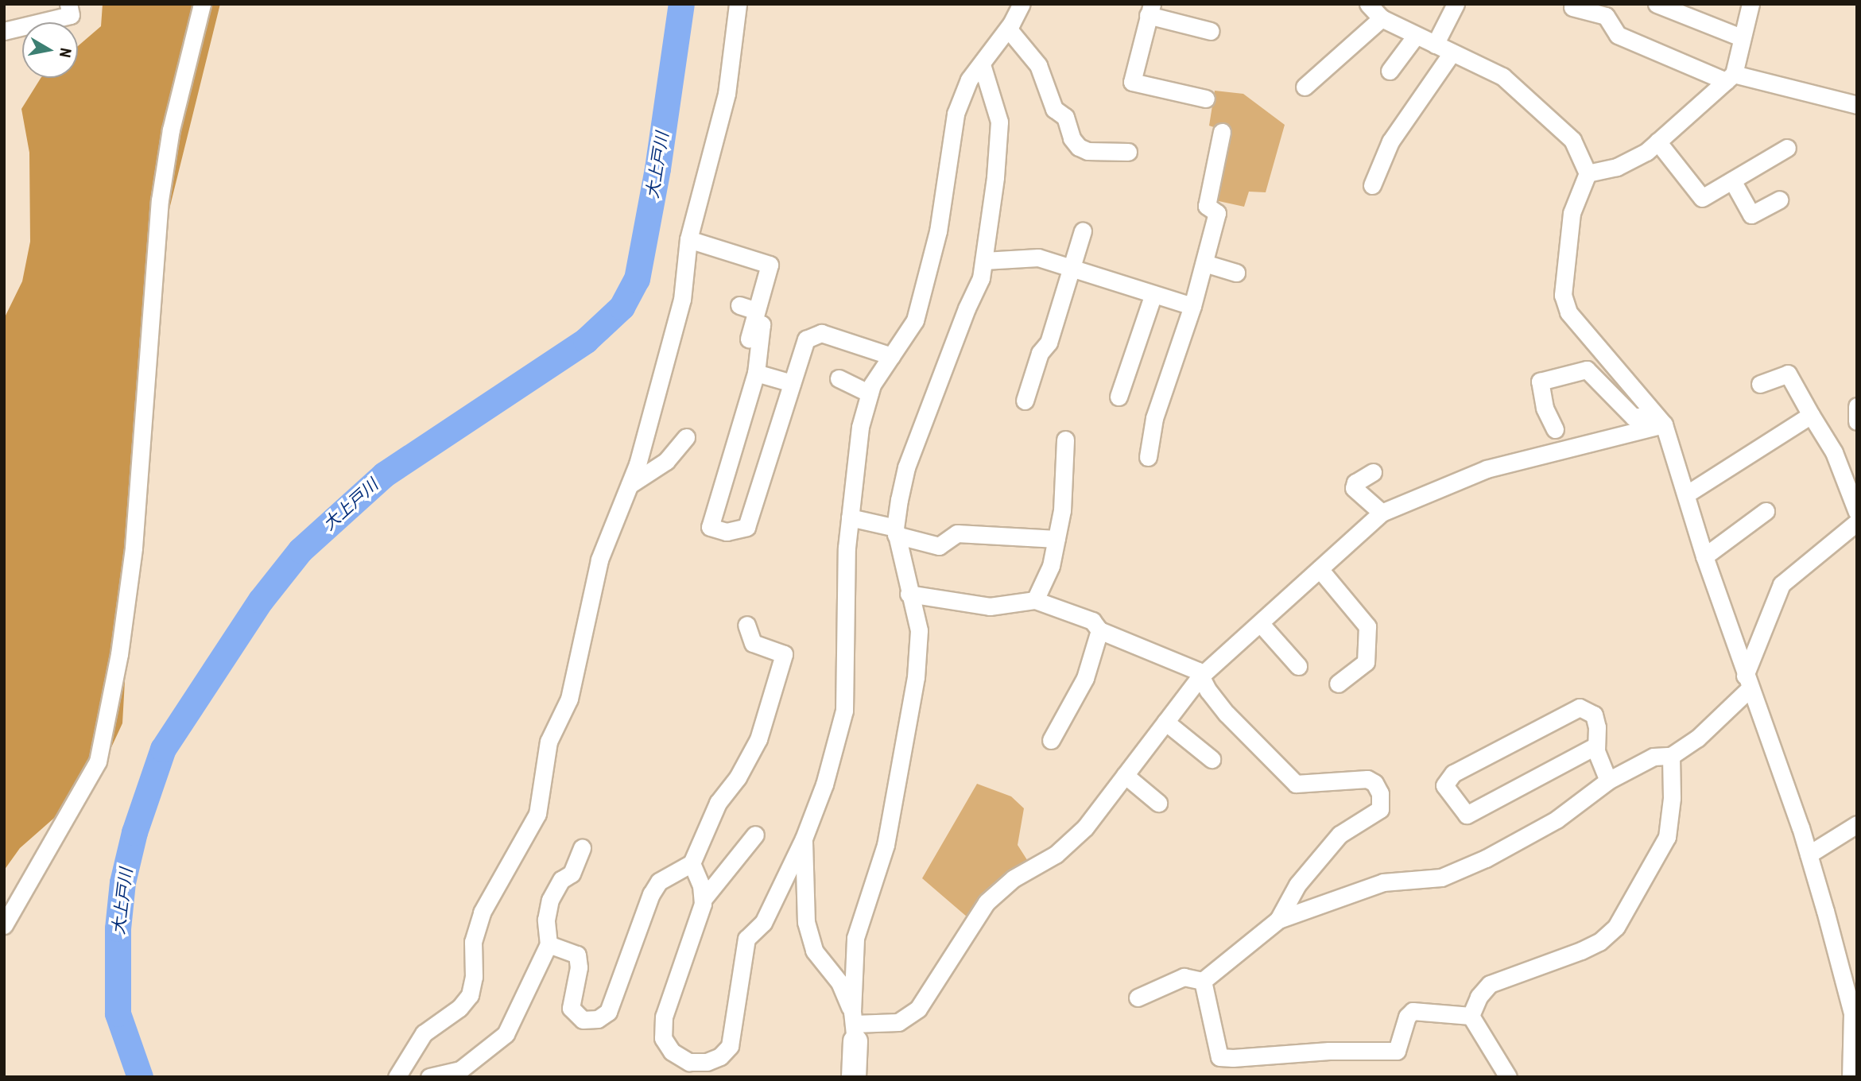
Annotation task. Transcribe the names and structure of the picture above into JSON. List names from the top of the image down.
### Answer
{
  "water": ["大上戸川"],
  "north": "right"
}
